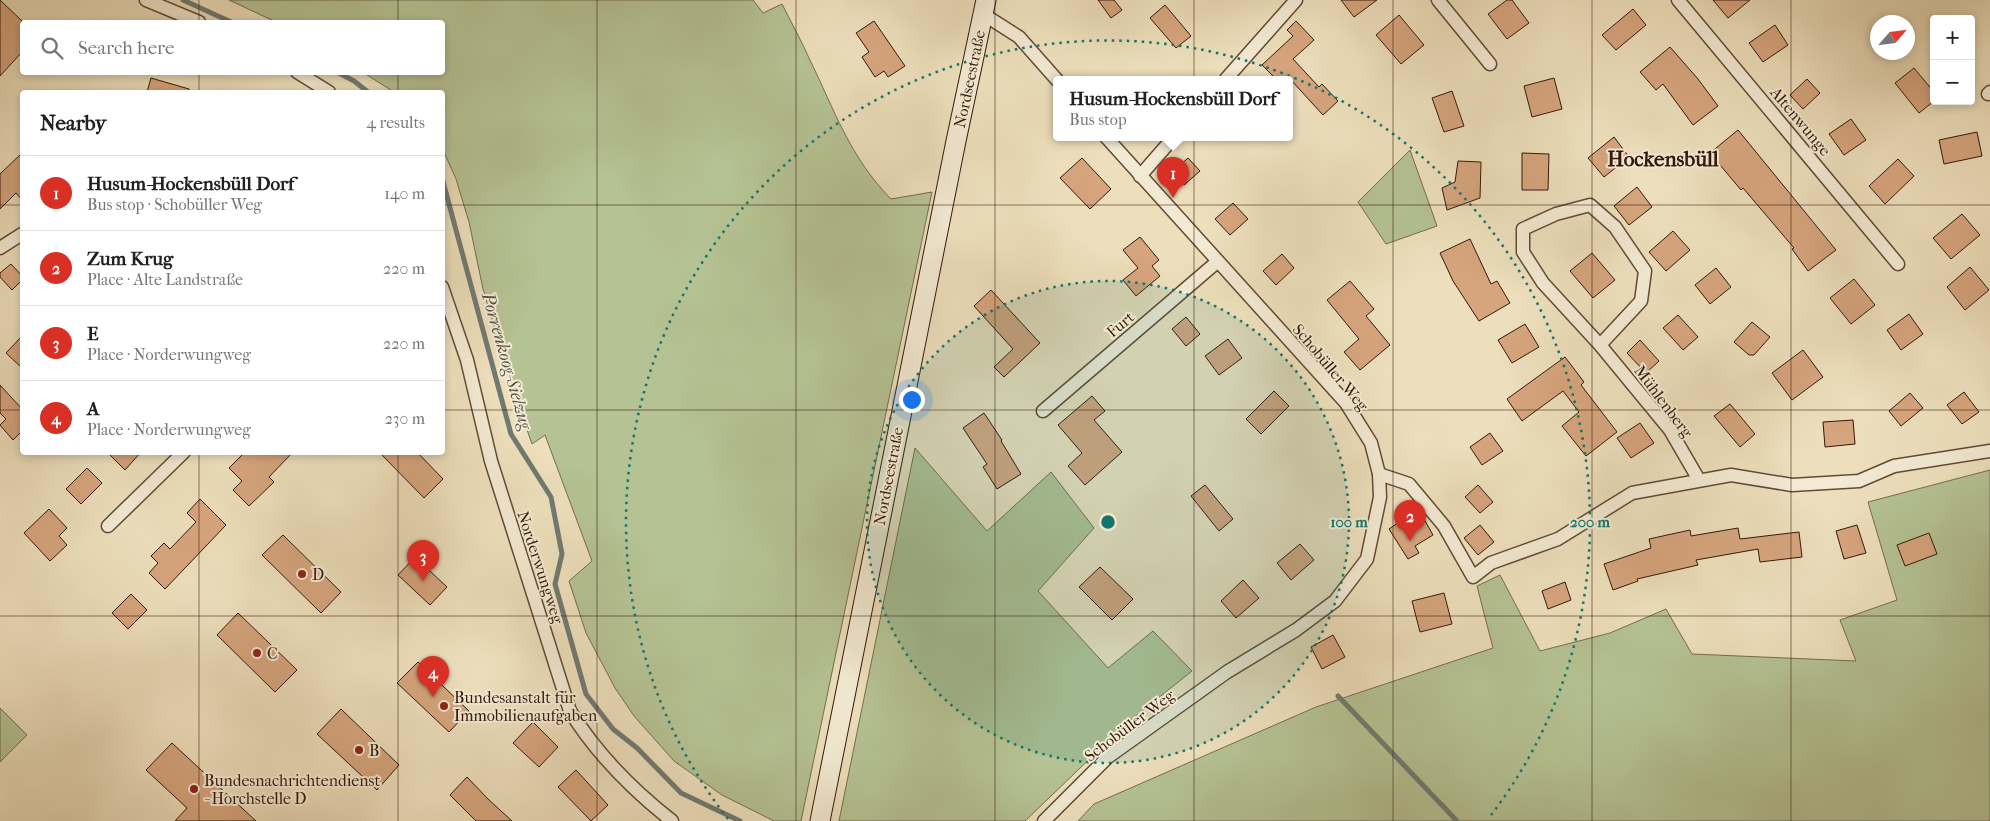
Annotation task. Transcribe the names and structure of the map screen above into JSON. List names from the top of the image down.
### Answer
{
  "streets": {
    "main road": ["Nordseestraße"],
    "street": [
      "Altenwunge",
      "Furt",
      "Schobüller Weg",
      "Mühlenberg",
      "Norderwungweg"
    ]
  },
  "crossings": [
    ["Furt", "Schobüller Weg"]
  ],
  "districts": ["Hockensbüll"],
  "water": ["Porrenkoog-Sielzug"],
  "places": [
    "D",
    "C",
    "Bundesanstalt für Immobilienaufgaben",
    "B",
    "Bundesnachrichtendienst - Horchstelle D"
  ],
  "north": "top right",
  "page": {
    "map_buttons": ["+", "−"],
    "search": "Search here",
    "popup": ["Husum-Hockensbüll Dorf", "Bus stop"],
    "heading": ["Nearby", "4 results"],
    "list": [
      {
        "mark": "1",
        "name": "Husum-Hockensbüll Dorf",
        "note": "Bus stop · Schobüller Weg",
        "value": "140 m"
      },
      {
        "mark": "2",
        "name": "Zum Krug",
        "note": "Place · Alte Landstraße",
        "value": "220 m"
      },
      {
        "mark": "3",
        "name": "E",
        "note": "Place · Norderwungweg",
        "value": "220 m"
      },
      {
        "mark": "4",
        "name": "A",
        "note": "Place · Norderwungweg",
        "value": "230 m"
      }
    ],
    "pins": [
      "1",
      "2",
      "3",
      "4"
    ]
  },
  "rings": ["100 m", "200 m"]
}
